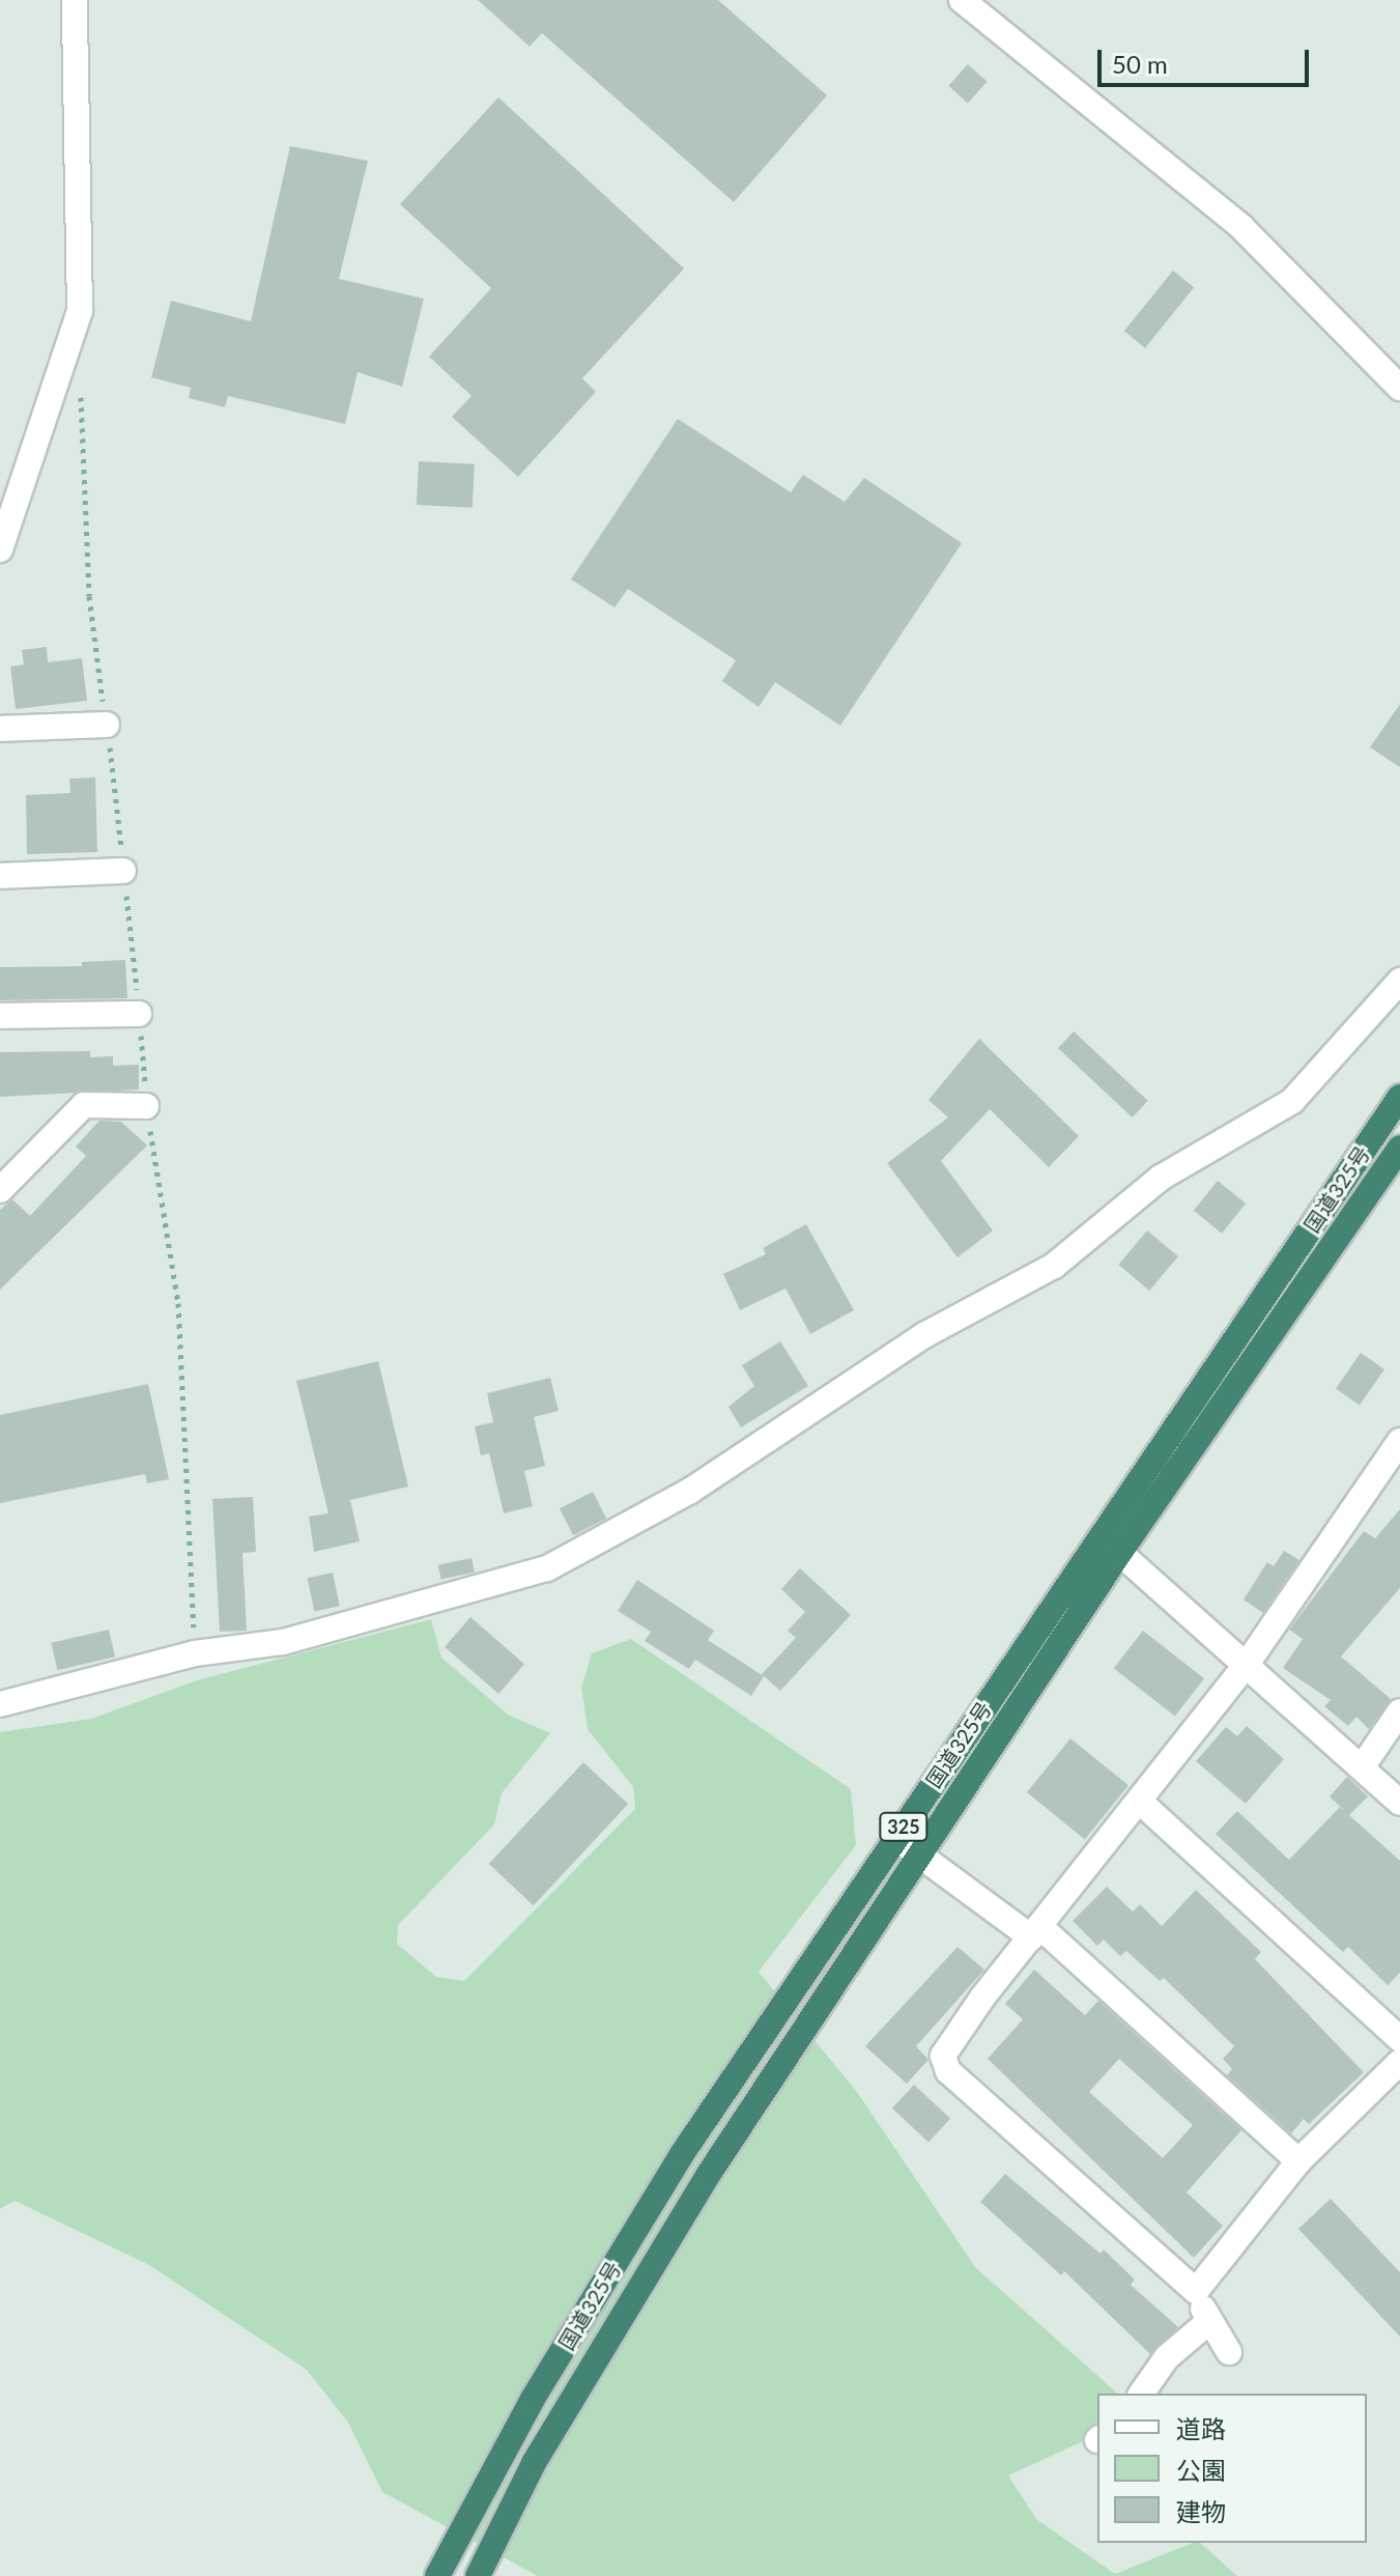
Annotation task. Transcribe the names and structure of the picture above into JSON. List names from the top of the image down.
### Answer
{
  "streets": {
    "highway": ["国道325号", "325"]
  },
  "legend": ["道路", "公園", "建物"],
  "scale_bar": "50 m"
}
